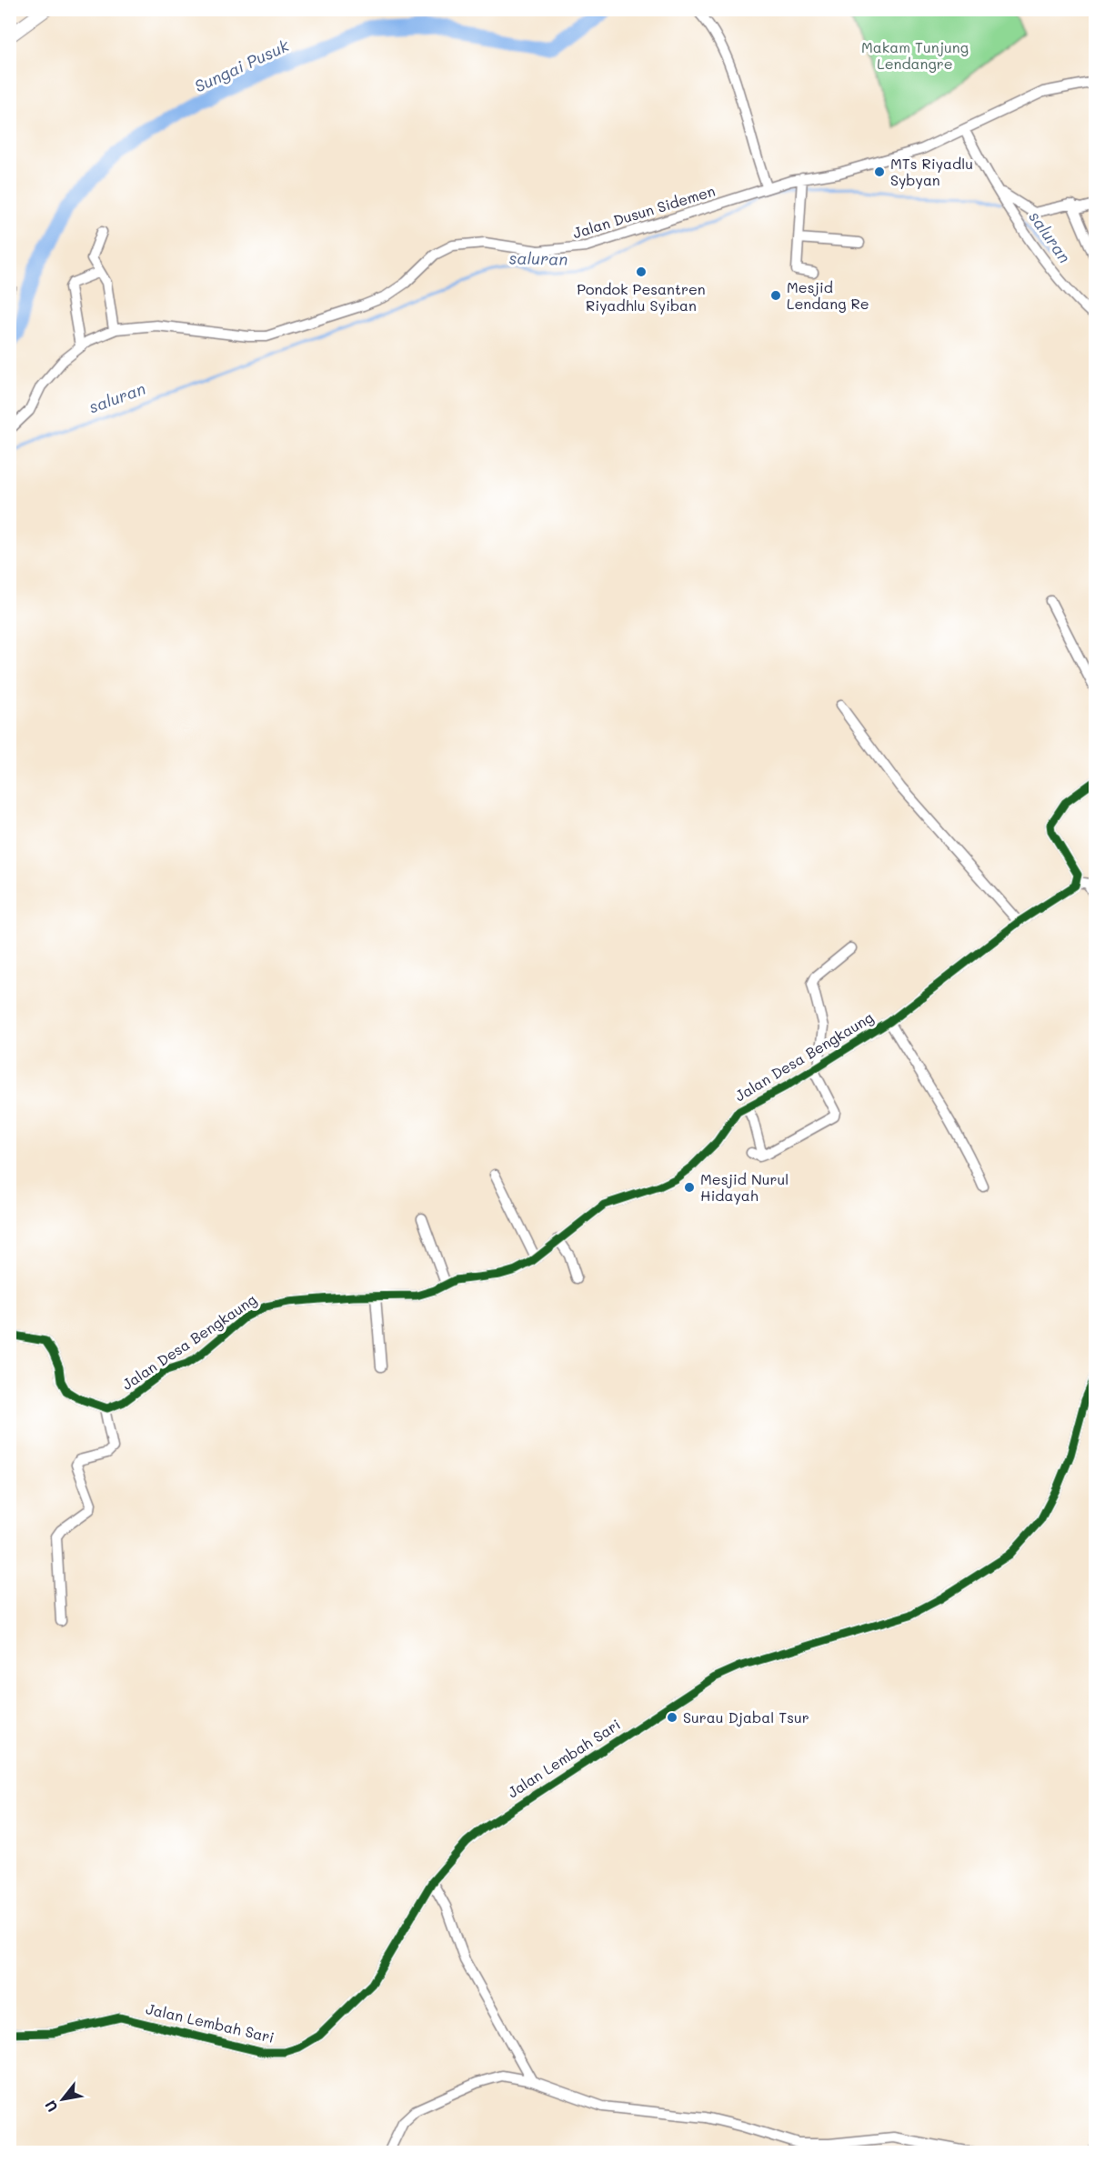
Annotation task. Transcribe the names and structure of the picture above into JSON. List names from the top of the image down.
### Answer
{
  "streets": {
    "street": ["Jalan Dusun Sidemen", "Jalan Desa Bengkaung", "Jalan Lembah Sari"]
  },
  "water": ["Sungai Pusuk", "saluran"],
  "parks": ["Makam Tunjung Lendangre"],
  "places": [
    "MTs Riyadlu Sybyan",
    "Pondok Pesantren Riyadhlu Syiban",
    "Mesjid Lendang Re",
    "Mesjid Nurul Hidayah",
    "Surau Djabal Tsur"
  ],
  "north": "bottom left"
}
